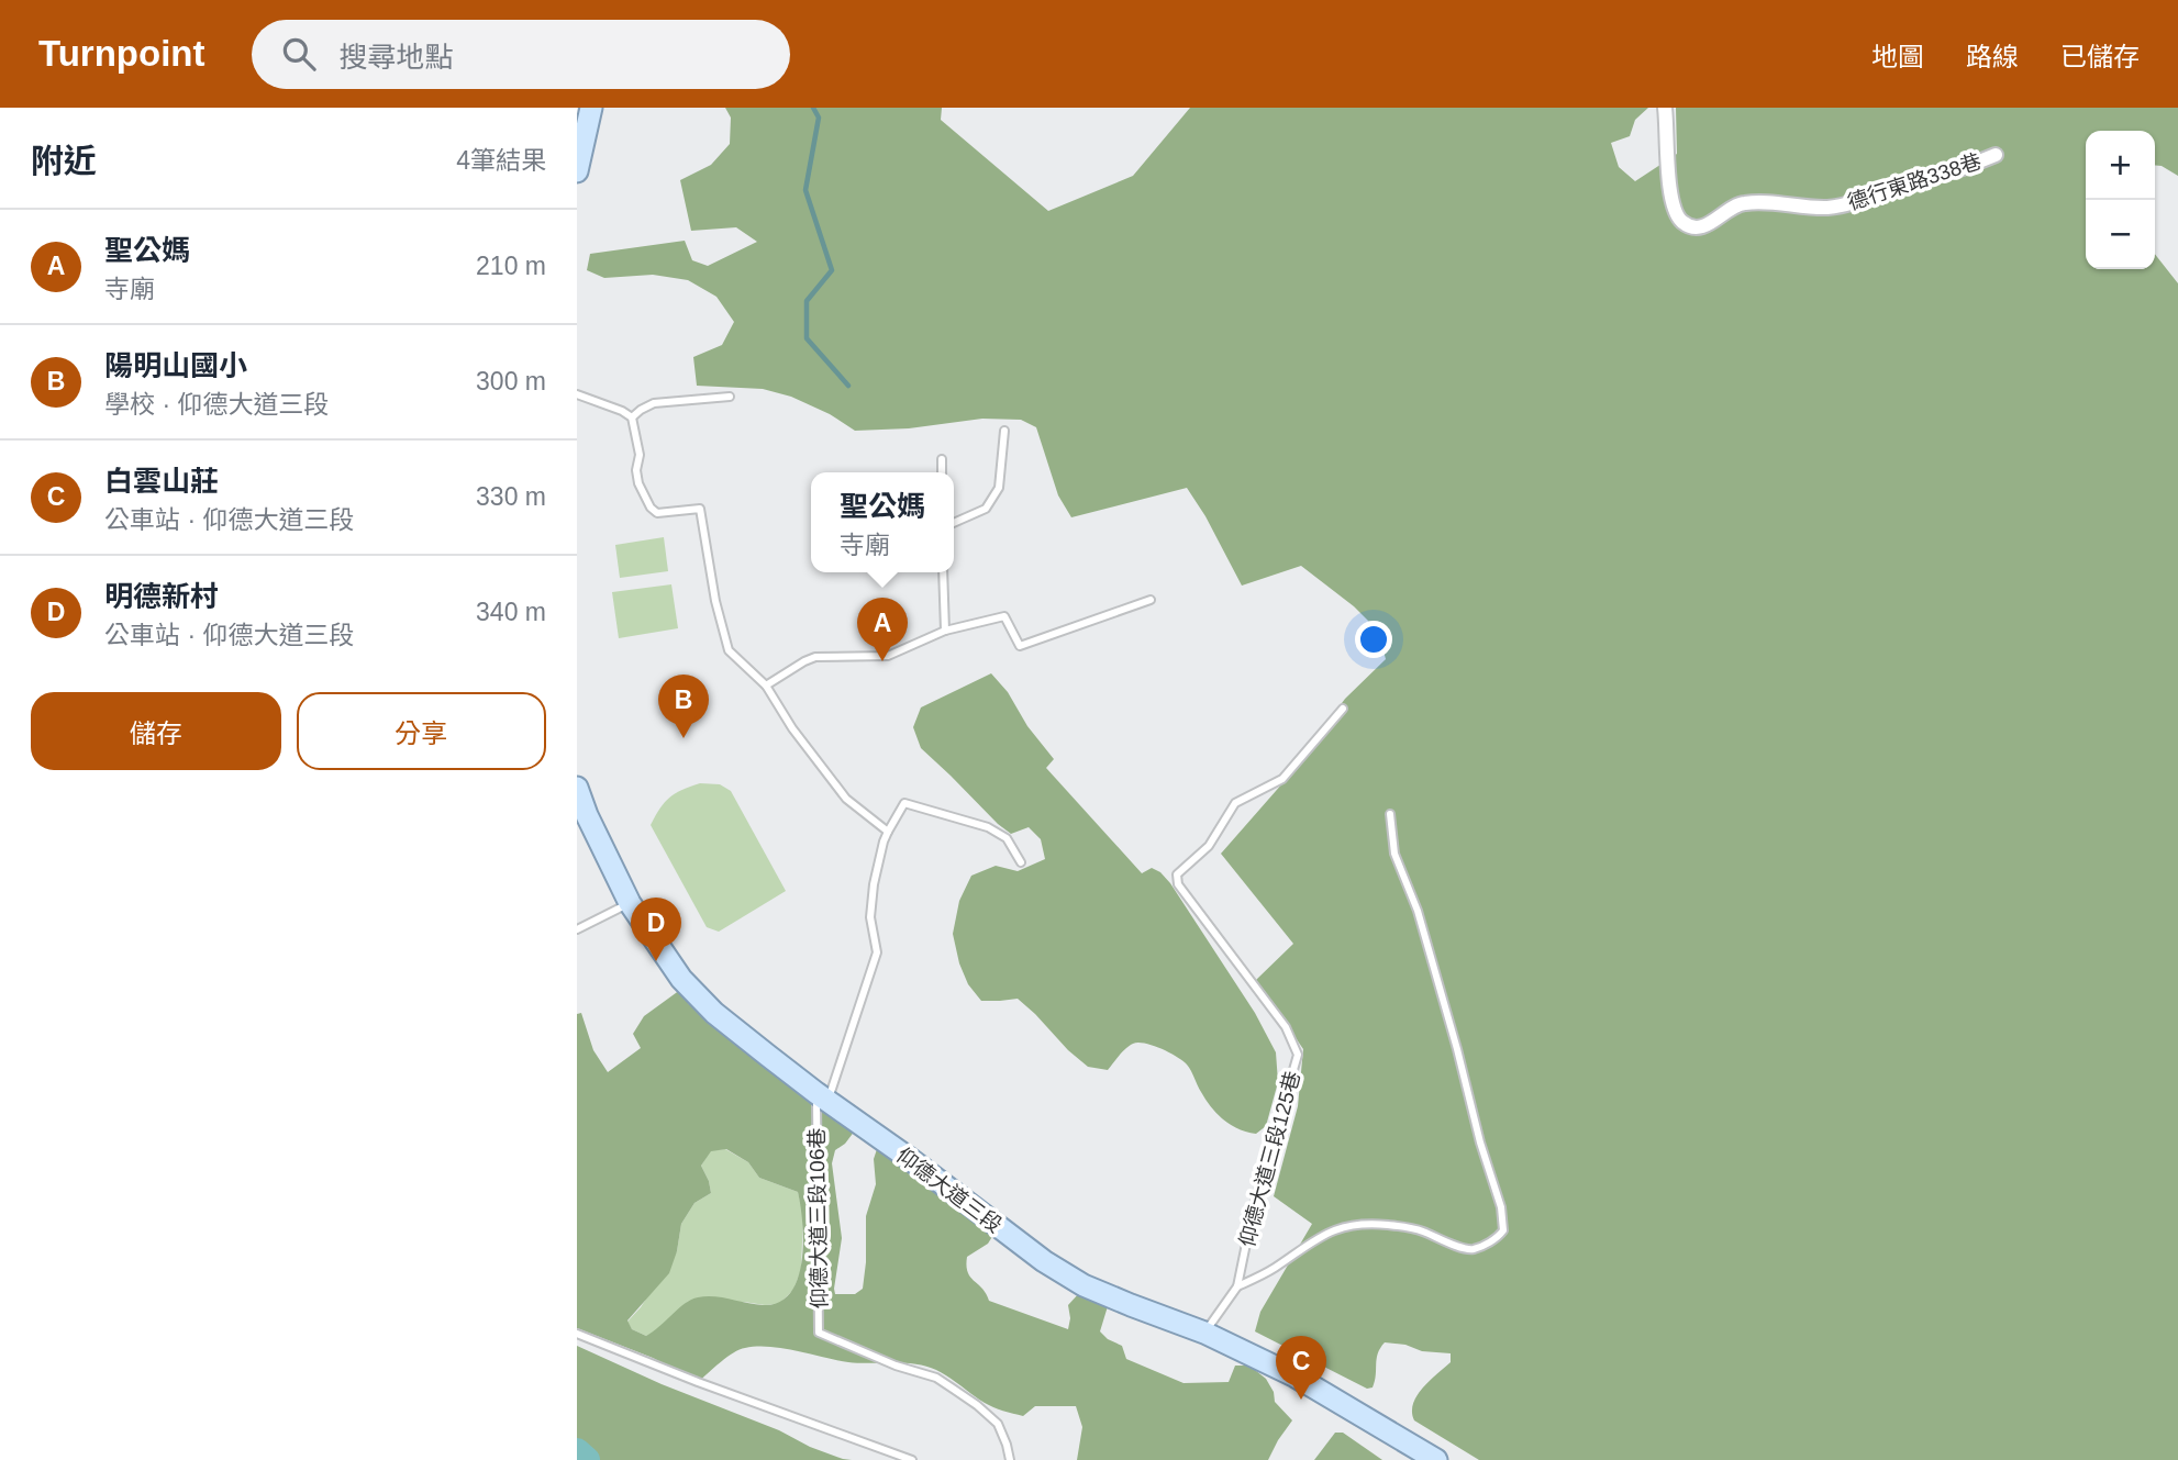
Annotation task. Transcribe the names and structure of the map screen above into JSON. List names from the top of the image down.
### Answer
{
  "streets": {
    "main road": ["仰德大道三段"],
    "street": ["德行東路338巷"],
    "lane": ["仰德大道三段125巷", "仰德大道三段106巷"]
  },
  "crossings": [
    ["仰德大道三段125巷", "仰德大道三段"],
    ["仰德大道三段", "仰德大道三段106巷"]
  ],
  "page": {
    "header": "Turnpoint",
    "search": "搜尋地點",
    "nav": ["地圖", "路線", "已儲存"],
    "heading": ["附近", "4筆結果"],
    "map_buttons": ["+", "−"],
    "list": [
      {
        "mark": "A",
        "name": "聖公媽",
        "note": "寺廟",
        "value": "210 m"
      },
      {
        "mark": "B",
        "name": "陽明山國小",
        "note": "學校 · 仰德大道三段",
        "value": "300 m"
      },
      {
        "mark": "C",
        "name": "白雲山莊",
        "note": "公車站 · 仰德大道三段",
        "value": "330 m"
      },
      {
        "mark": "D",
        "name": "明德新村",
        "note": "公車站 · 仰德大道三段",
        "value": "340 m"
      }
    ],
    "popup": ["聖公媽", "寺廟"],
    "pins": [
      "A",
      "B",
      "D",
      "C"
    ],
    "buttons": ["儲存", "分享"]
  }
}
